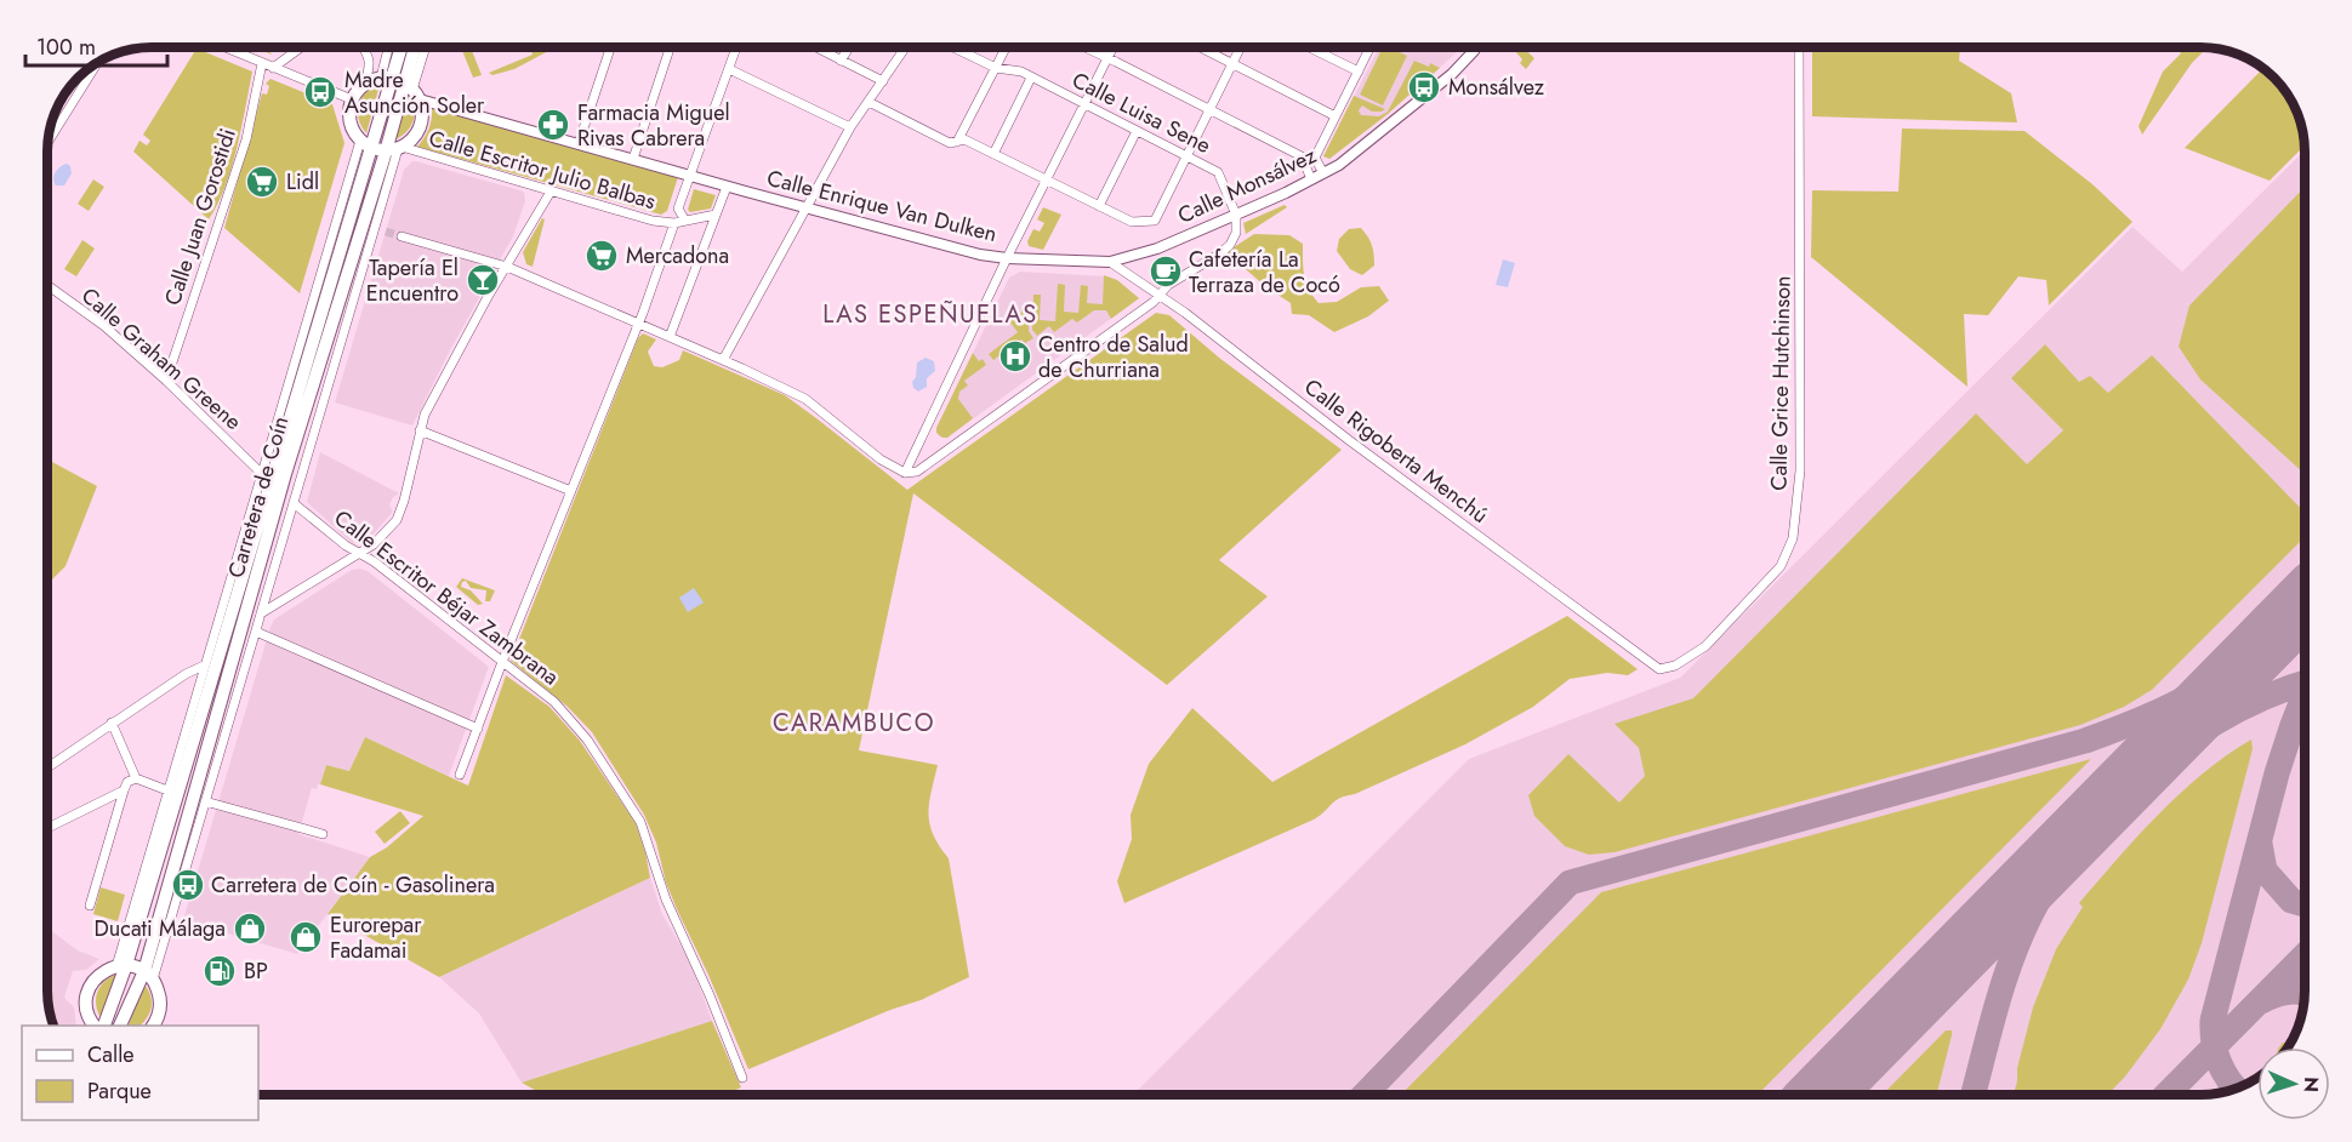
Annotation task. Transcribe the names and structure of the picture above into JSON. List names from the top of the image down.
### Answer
{
  "streets": {
    "main road": ["Carretera de Coín"],
    "street": [
      "Calle Luisa Sene",
      "Calle Escritor Julio Balbas",
      "Calle Monsálvez",
      "Calle Enrique Van Dulken",
      "Calle Juan Gorostidi",
      "Calle Graham Greene",
      "Calle Grice Hutchinson",
      "Calle Rigoberta Menchú",
      "Calle Escritor Béjar Zambrana"
    ]
  },
  "crossings": [
    ["Calle Luisa Sene", "Calle Monsálvez"],
    ["Calle Escritor Julio Balbas", "Carretera de Coín"],
    ["Calle Monsálvez", "Calle Enrique Van Dulken"],
    ["Calle Monsálvez", "Calle Rigoberta Menchú"],
    ["Calle Enrique Van Dulken", "Calle Rigoberta Menchú"],
    ["Calle Enrique Van Dulken", "Carretera de Coín"],
    ["Calle Juan Gorostidi", "Calle Graham Greene"],
    ["Calle Graham Greene", "Carretera de Coín"],
    ["Calle Grice Hutchinson", "Calle Rigoberta Menchú"],
    ["Carretera de Coín", "Calle Escritor Béjar Zambrana"]
  ],
  "districts": ["LAS ESPEÑUELAS", "CARAMBUCO"],
  "places": {
    "bus stop": ["Monsálvez", "Madre Asunción Soler", "Carretera de Coín - Gasolinera"],
    "pharmacy": ["Farmacia Miguel Rivas Cabrera"],
    "supermarket": ["Lidl", "Mercadona"],
    "cafe": ["Cafetería La Terraza de Cocó"],
    "bar": ["Tapería El Encuentro"],
    "hospital": ["Centro de Salud de Churriana"],
    "shop": ["Ducati Málaga", "Eurorepar Fadamai"],
    "fuel station": ["BP"]
  },
  "legend": ["Calle", "Parque"],
  "scale_bar": "100 m",
  "north": "right"
}
